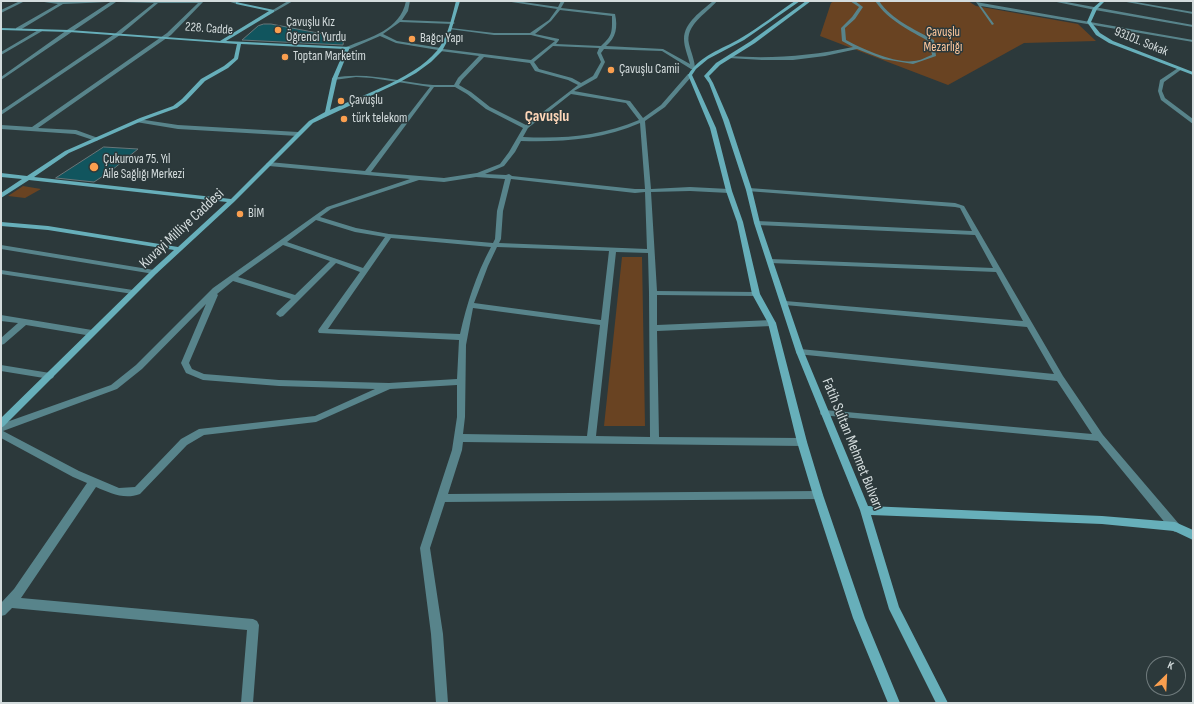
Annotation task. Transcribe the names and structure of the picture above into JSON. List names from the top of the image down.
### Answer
{
  "streets": {
    "street": [
      "228. Cadde",
      "93101. Sokak",
      "Kuvayi Milliye Caddesi",
      "Fatih Sultan Mehmet Bulvarı"
    ]
  },
  "districts": ["Çavuşlu"],
  "parks": ["Çavuşlu Mezarlığı"],
  "places": [
    "Çavuşlu Kız Öğrenci Yurdu",
    "Bağcı Yapı",
    "Toptan Marketim",
    "Çavuşlu Camii",
    "Çavuşlu",
    "türk telekom",
    "Çukurova 75. Yıl Aile Sağlığı Merkezi",
    "BİM"
  ],
  "north": "top right"
}
